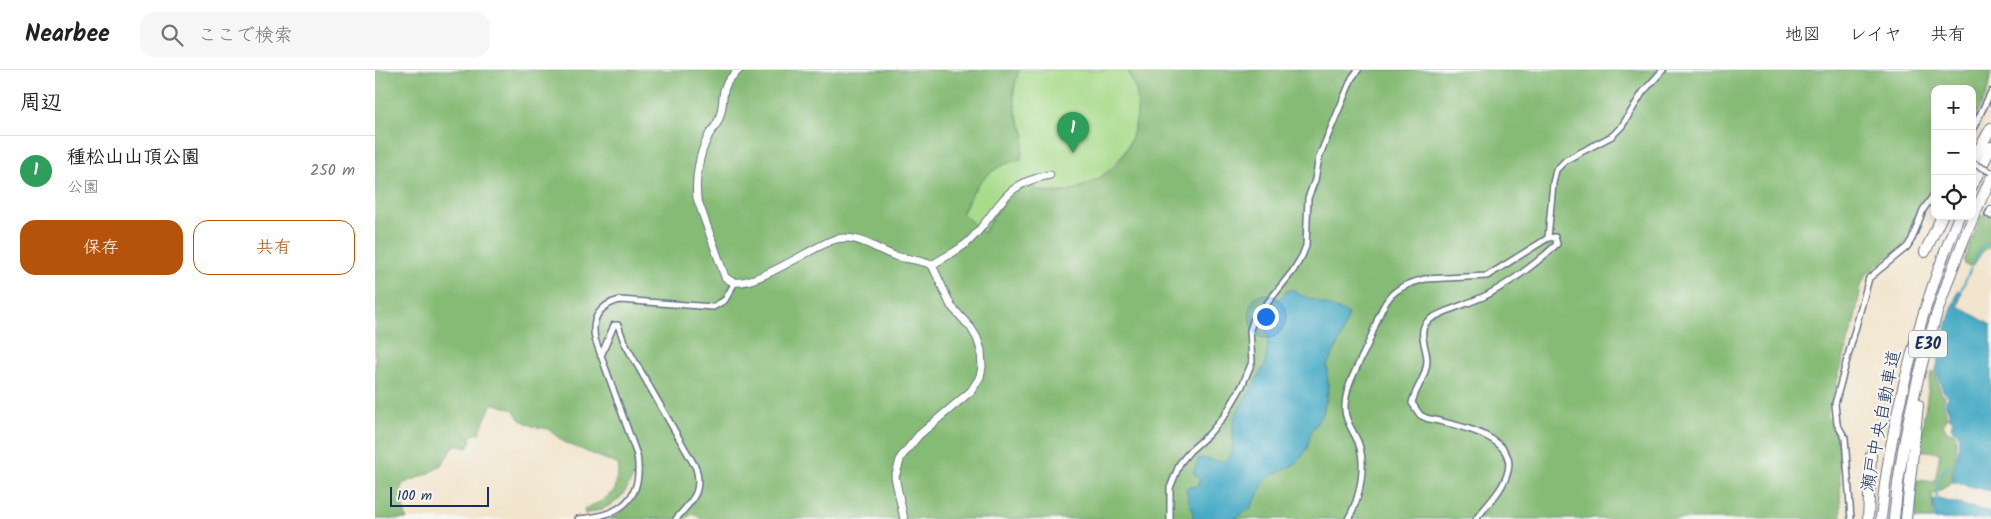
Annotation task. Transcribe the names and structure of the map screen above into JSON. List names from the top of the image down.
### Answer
{
  "streets": {
    "highway": ["E30", "瀬戸中央自動車道"]
  },
  "scale_bar": "100 m",
  "page": {
    "header": "Nearbee",
    "search": "ここで検索",
    "nav": ["地図", "レイヤ", "共有"],
    "heading": "周辺",
    "map_buttons": ["+", "−"],
    "pins": "1",
    "list": [
      {
        "mark": "1",
        "name": "種松山山頂公園",
        "note": "公園",
        "value": "250 m"
      }
    ],
    "buttons": ["保存", "共有"],
    "scale": "100 m"
  }
}
